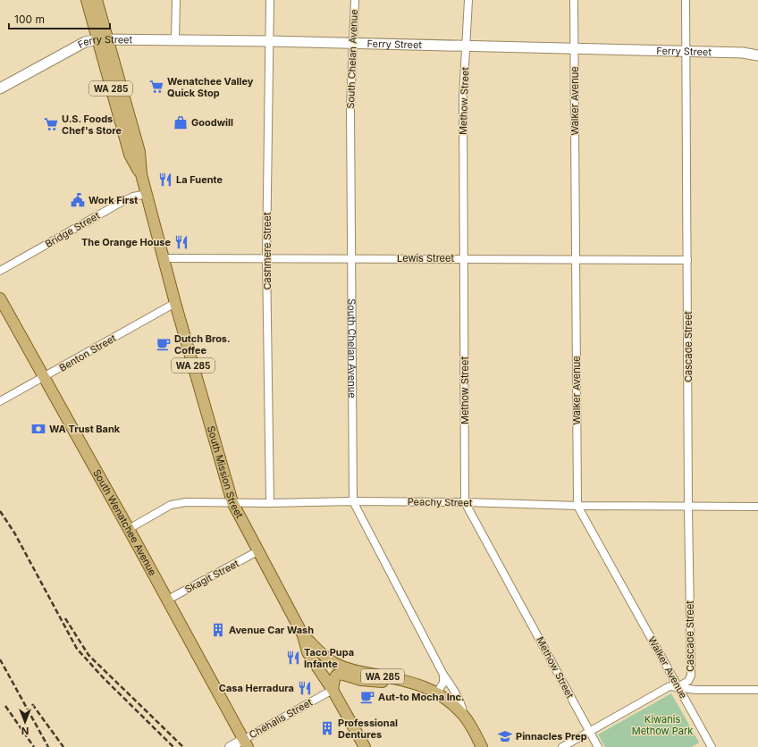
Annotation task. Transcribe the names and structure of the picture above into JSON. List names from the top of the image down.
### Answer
{
  "streets": {
    "main road": [
      "Ferry Street",
      "South Chelan Avenue",
      "WA 285",
      "South Mission Street",
      "South Wenatchee Avenue"
    ],
    "street": [
      "Methow Street",
      "Walker Avenue",
      "Bridge Street",
      "Cashmere Street",
      "Lewis Street",
      "Cascade Street",
      "Benton Street",
      "Peachy Street",
      "Skagit Street",
      "Chehalis Street"
    ]
  },
  "crossings": [
    ["Ferry Street", "South Chelan Avenue"],
    ["Ferry Street", "Methow Street"],
    ["Ferry Street", "Walker Avenue"],
    ["Ferry Street", "Cashmere Street"],
    ["Ferry Street", "Cascade Street"],
    ["Ferry Street", "South Mission Street"],
    ["South Chelan Avenue", "WA 285"],
    ["South Chelan Avenue", "Lewis Street"],
    ["South Chelan Avenue", "Peachy Street"],
    ["WA 285", "South Mission Street"],
    ["Methow Street", "Lewis Street"],
    ["Methow Street", "Peachy Street"],
    ["Walker Avenue", "Lewis Street"],
    ["Walker Avenue", "Cascade Street"],
    ["Walker Avenue", "Peachy Street"],
    ["Bridge Street", "South Mission Street"],
    ["Cashmere Street", "Lewis Street"],
    ["Cashmere Street", "Peachy Street"],
    ["Lewis Street", "Cascade Street"],
    ["Lewis Street", "South Mission Street"],
    ["Cascade Street", "Peachy Street"],
    ["Benton Street", "South Mission Street"],
    ["Benton Street", "South Wenatchee Avenue"],
    ["South Mission Street", "Peachy Street"],
    ["South Mission Street", "Skagit Street"],
    ["South Mission Street", "Chehalis Street"],
    ["Peachy Street", "South Wenatchee Avenue"],
    ["South Wenatchee Avenue", "Skagit Street"],
    ["South Wenatchee Avenue", "Chehalis Street"]
  ],
  "parks": ["Kiwanis Methow Park"],
  "places": {
    "supermarket": ["Wenatchee Valley Quick Stop", "U.S. Foods Chef's Store"],
    "shop": ["Goodwill"],
    "restaurant": [
      "La Fuente",
      "The Orange House",
      "Taco Pupa Infante",
      "Casa Herradura"
    ],
    "public building": ["Work First"],
    "cafe": ["Dutch Bros. Coffee", "Aut-to Mocha Inc."],
    "bank": ["WA Trust Bank"],
    "building": ["Avenue Car Wash", "Professional Dentures"],
    "school or university": ["Pinnacles Prep"]
  },
  "scale_bar": "100 m",
  "north": "bottom"
}
